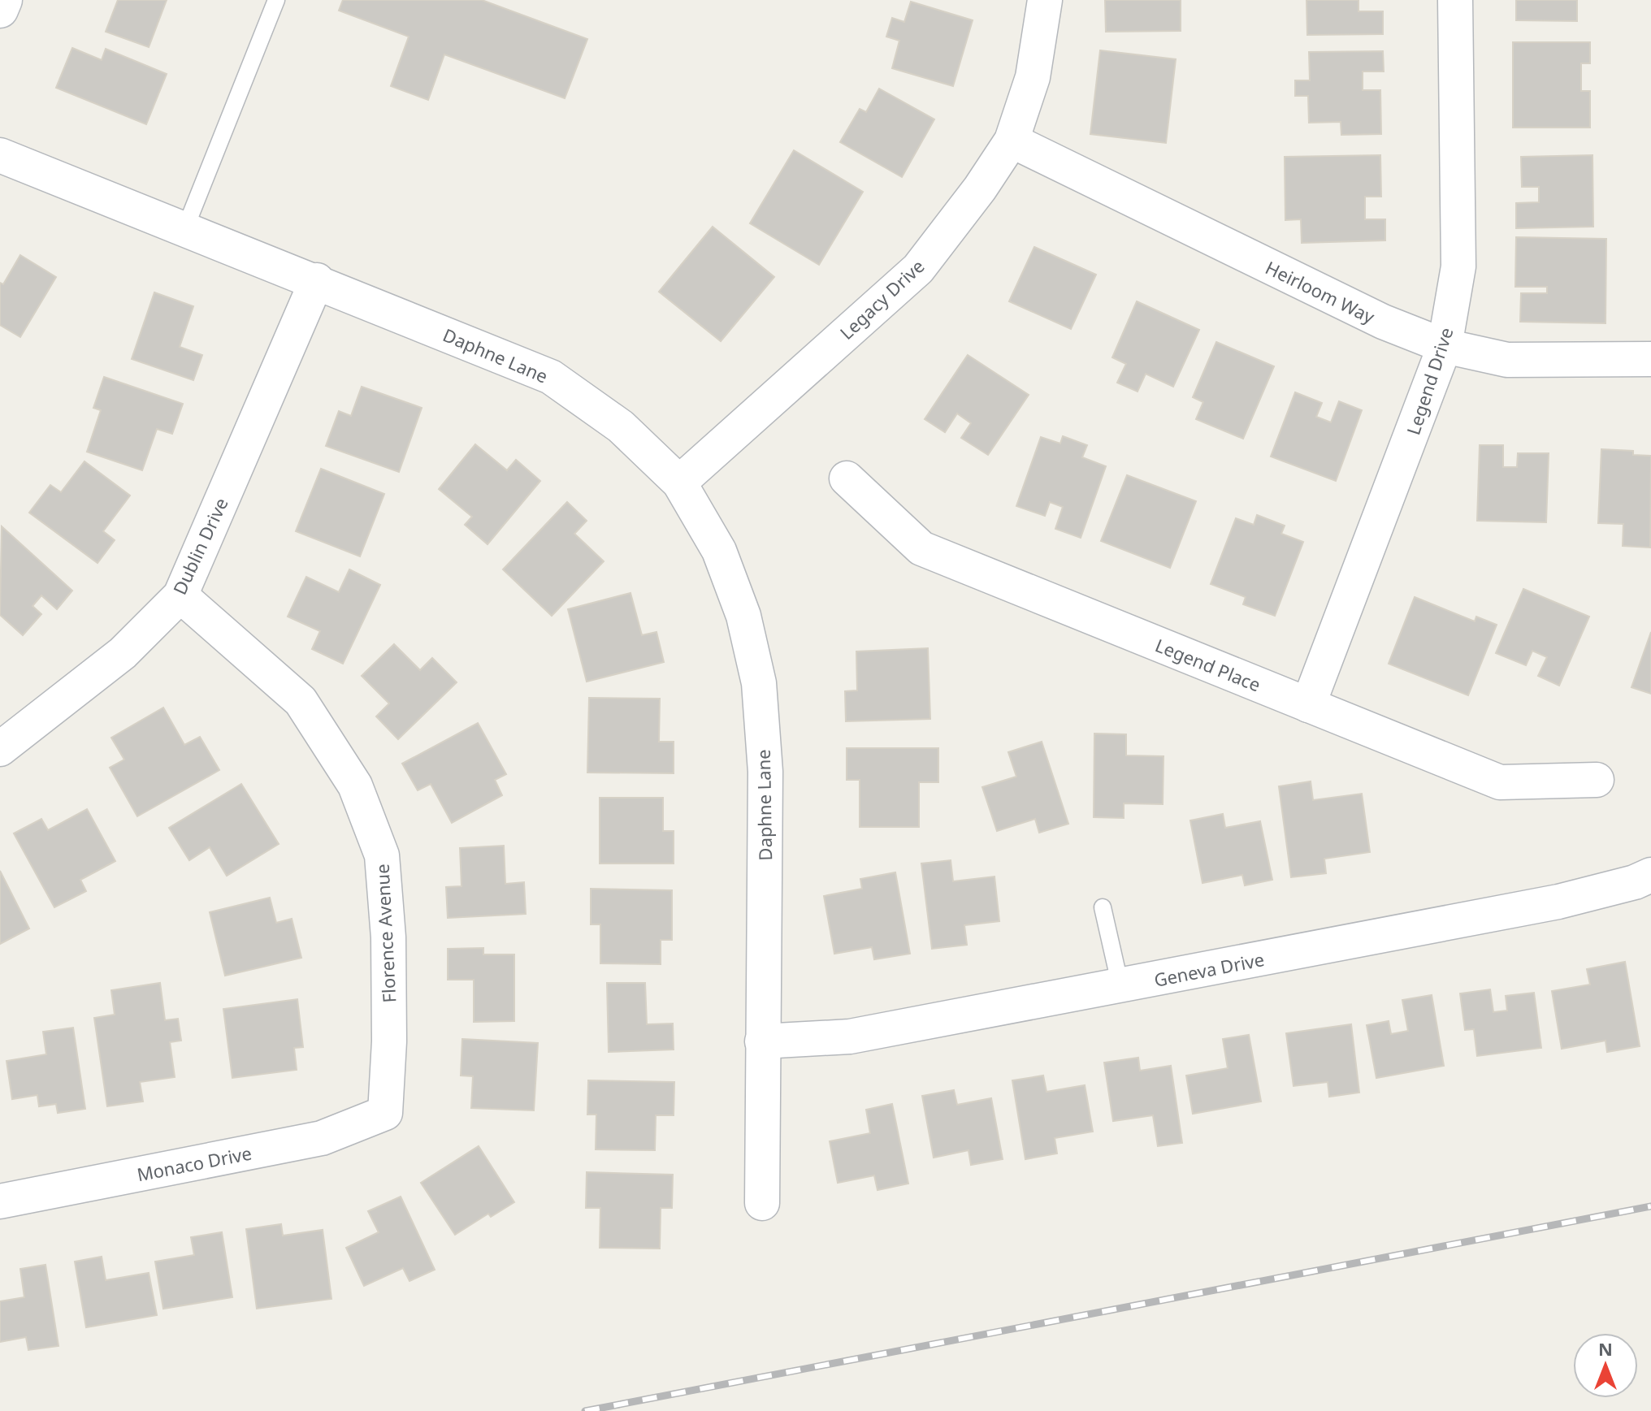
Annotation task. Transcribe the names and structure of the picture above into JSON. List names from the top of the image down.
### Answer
{
  "streets": {
    "street": [
      "Heirloom Way",
      "Legacy Drive",
      "Daphne Lane",
      "Legend Drive",
      "Dublin Drive",
      "Legend Place",
      "Florence Avenue",
      "Geneva Drive",
      "Monaco Drive"
    ]
  },
  "crossings": [
    ["Heirloom Way", "Legacy Drive"],
    ["Heirloom Way", "Legend Drive"],
    ["Legacy Drive", "Daphne Lane"],
    ["Daphne Lane", "Dublin Drive"],
    ["Daphne Lane", "Geneva Drive"],
    ["Legend Drive", "Legend Place"],
    ["Dublin Drive", "Florence Avenue"],
    ["Florence Avenue", "Monaco Drive"]
  ],
  "north": "top"
}
